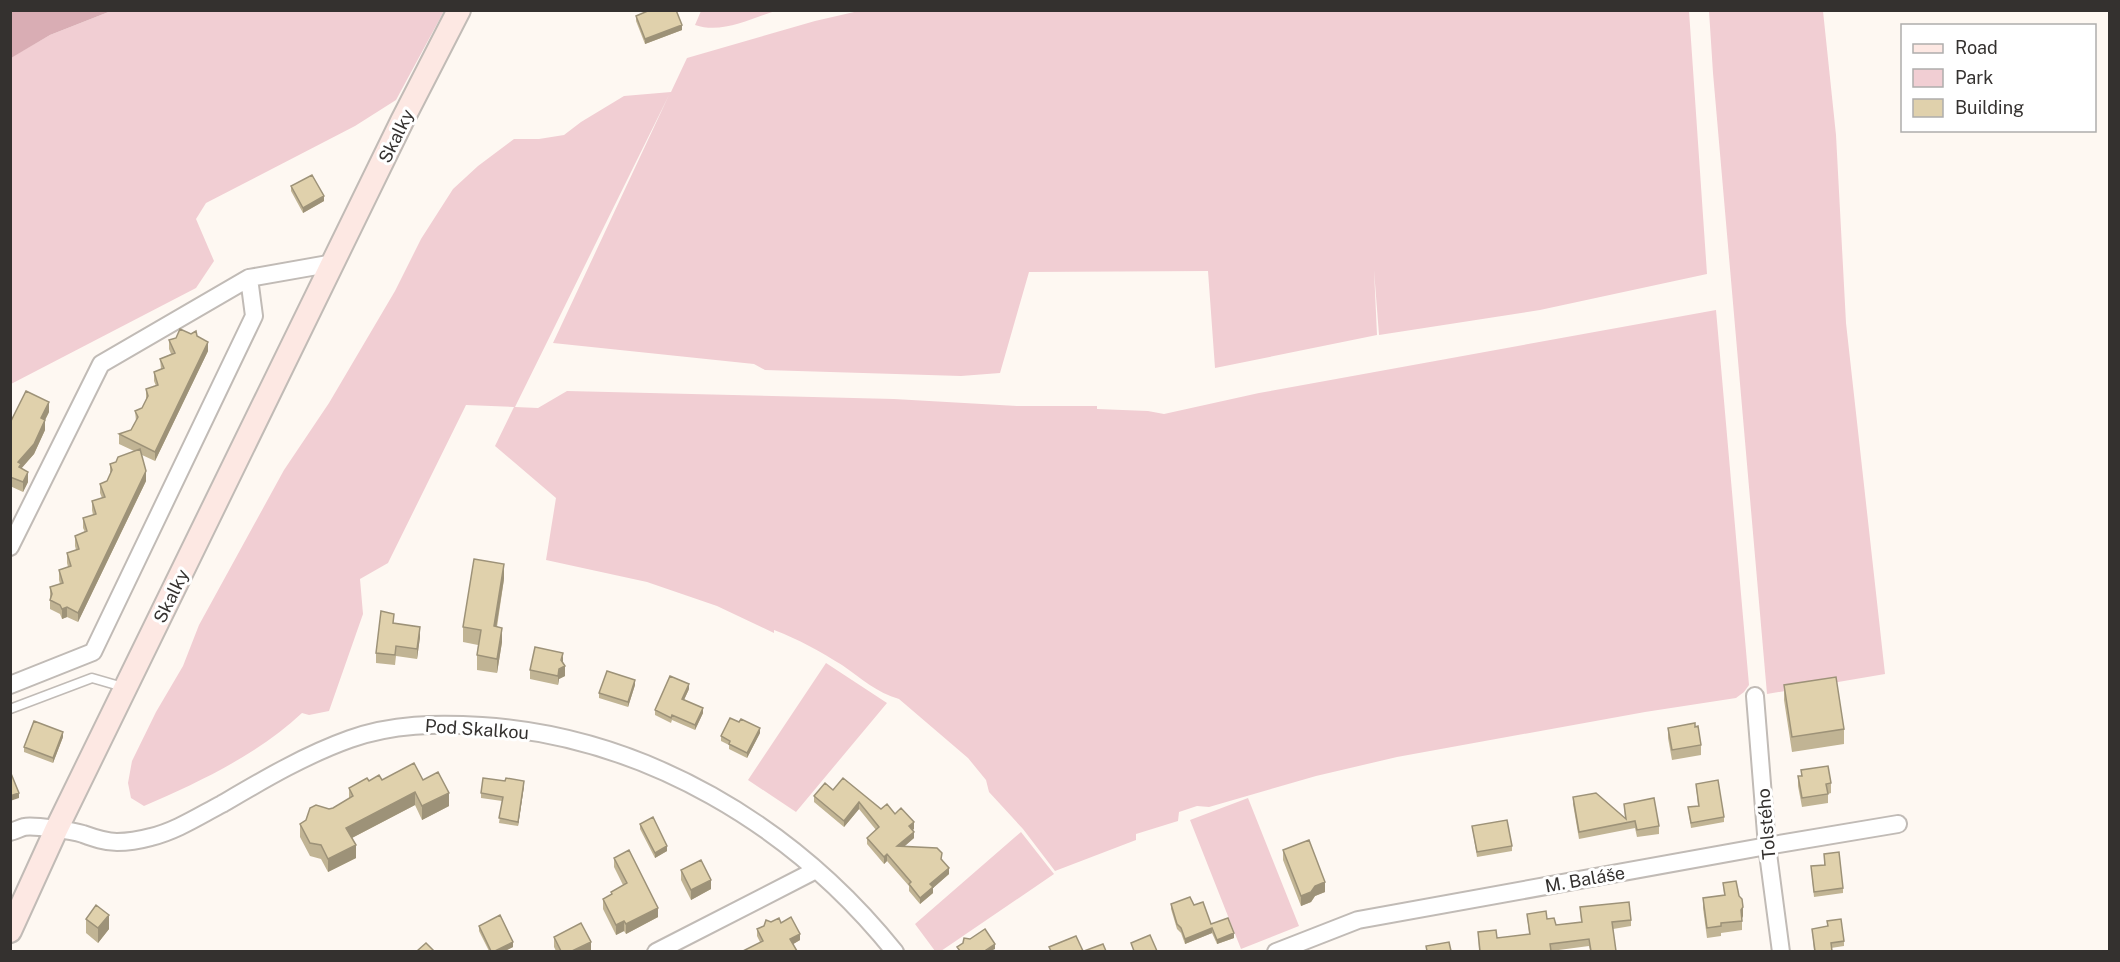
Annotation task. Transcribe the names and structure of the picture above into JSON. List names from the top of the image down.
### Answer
{
  "streets": {
    "street": [
      "Skalky",
      "Pod Skalkou",
      "Tolstého",
      "M. Baláše"
    ]
  },
  "crossings": [
    ["Skalky", "Pod Skalkou"],
    ["Tolstého", "M. Baláše"]
  ],
  "legend": ["Road", "Park", "Building"]
}
